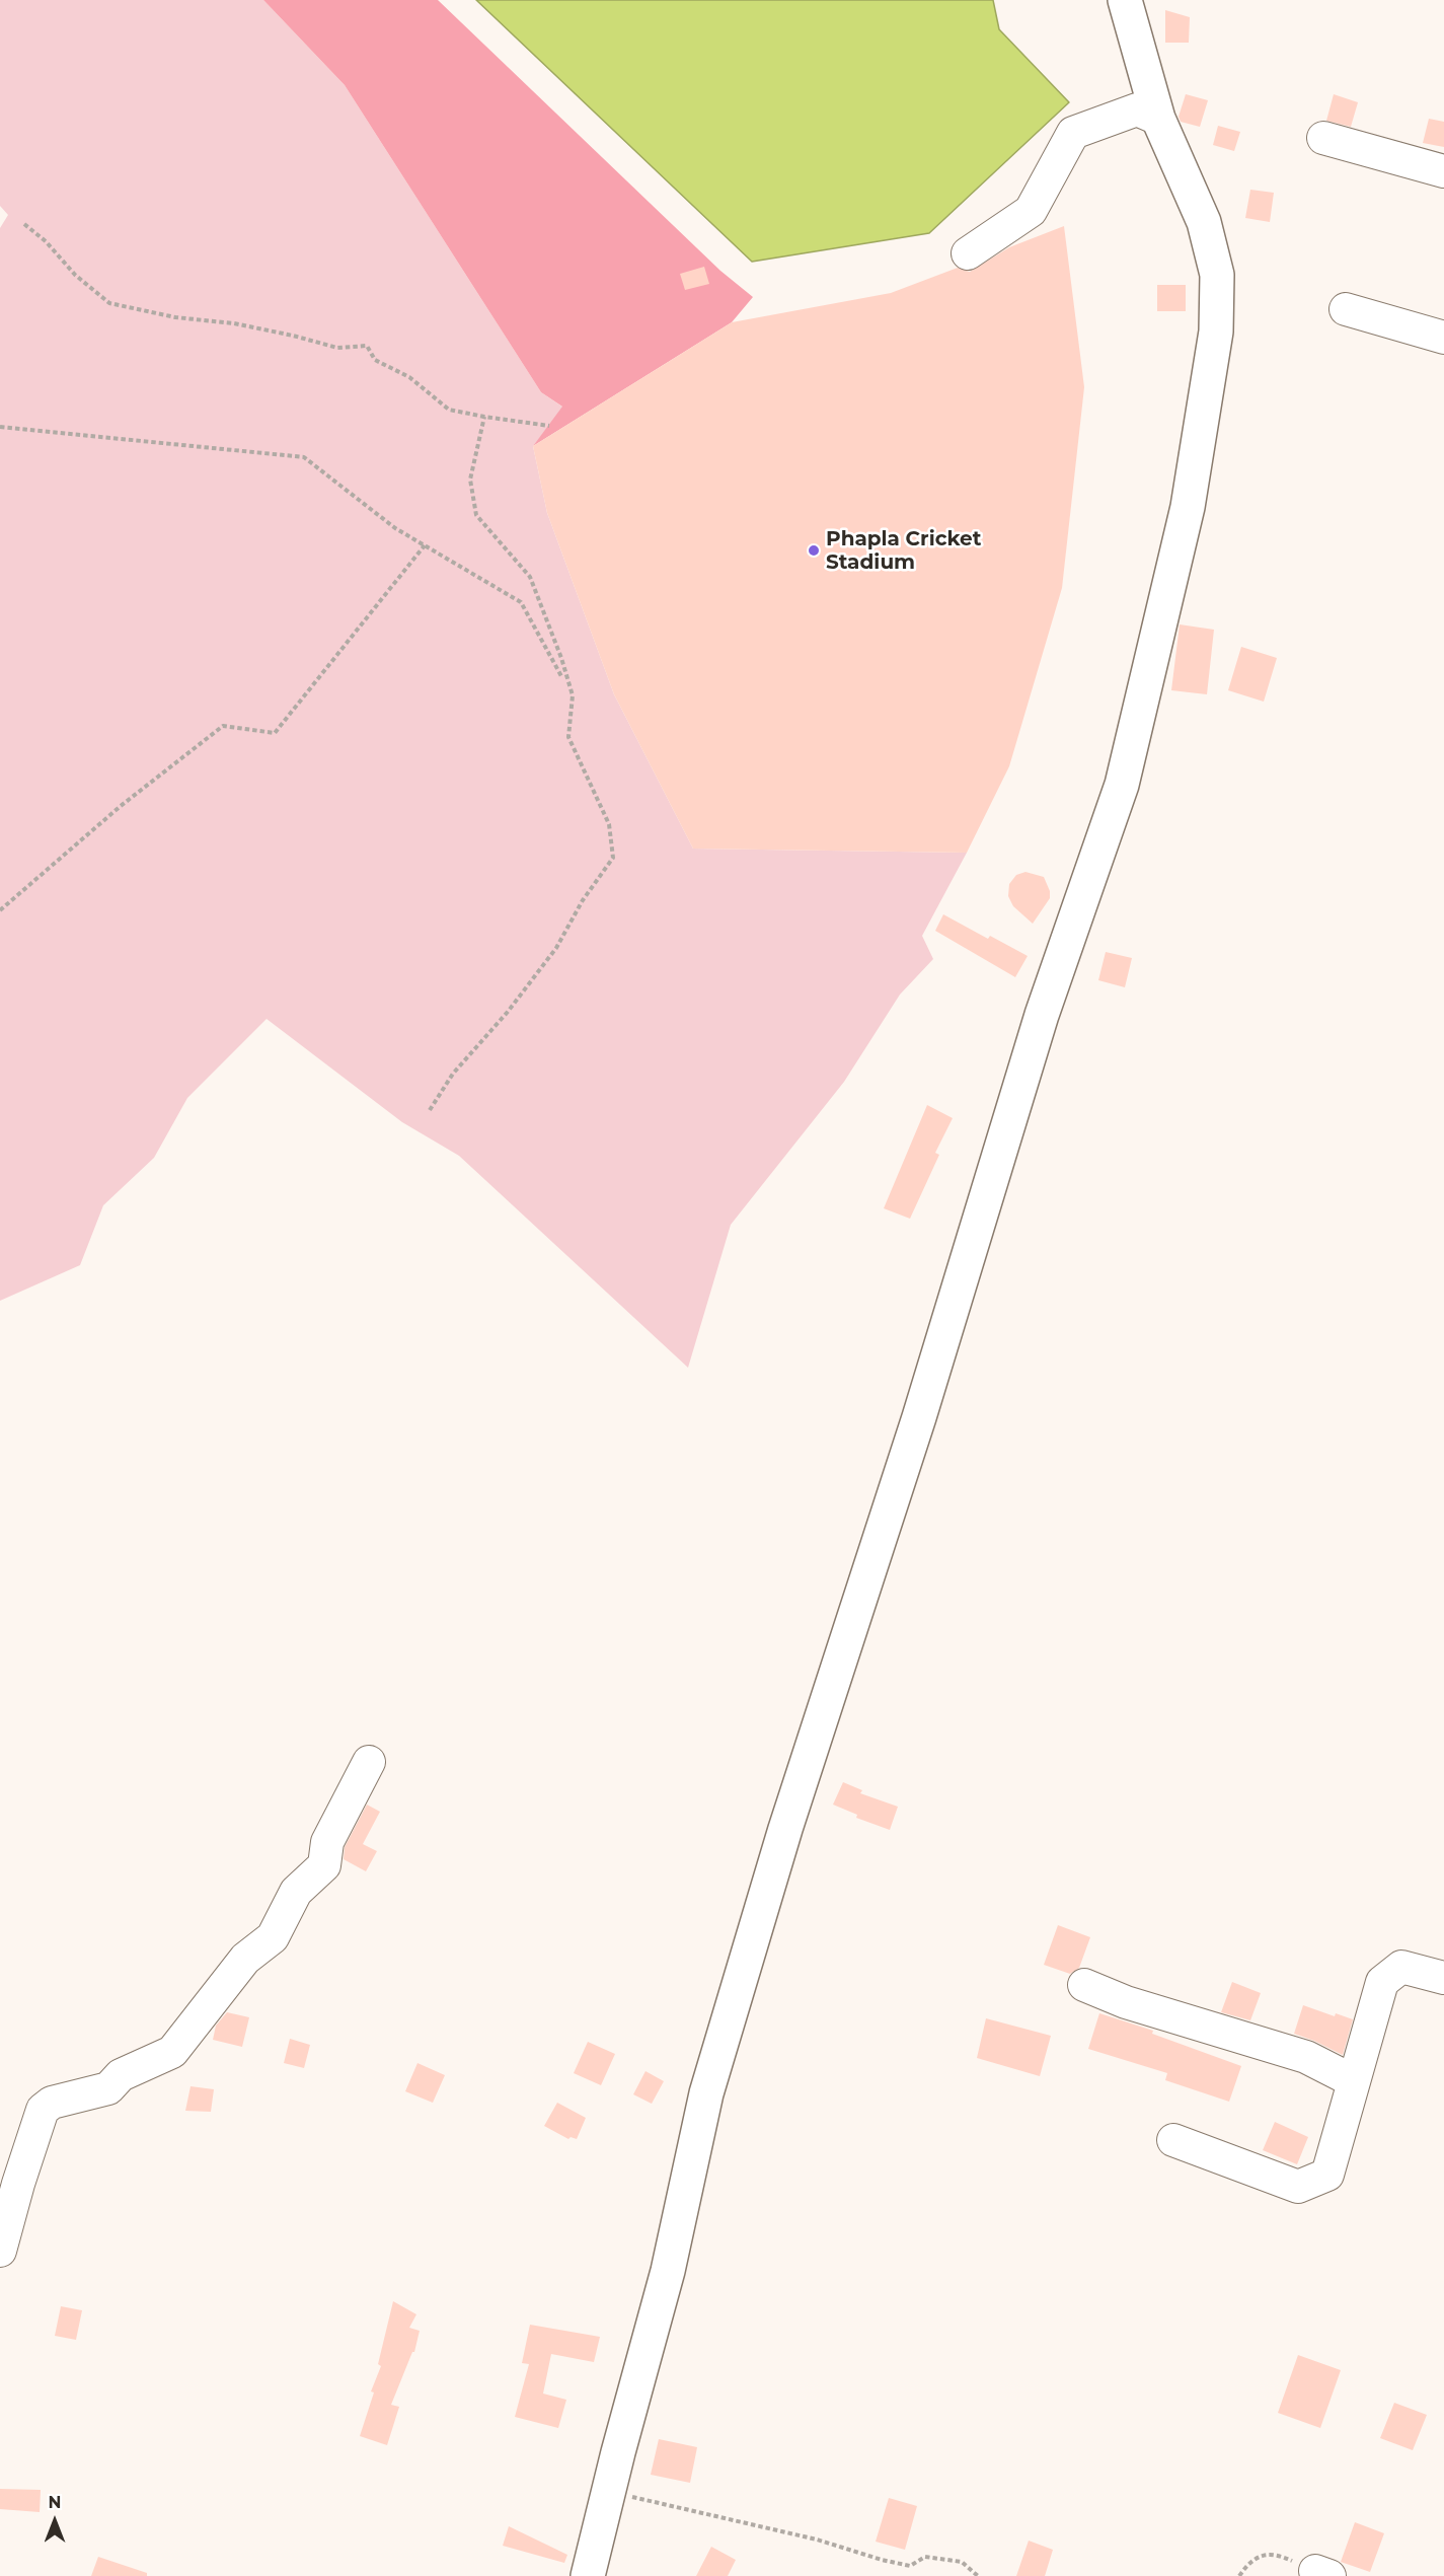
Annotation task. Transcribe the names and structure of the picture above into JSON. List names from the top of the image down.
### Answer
{
  "places": ["Phapla Cricket Stadium"],
  "north": "top"
}
